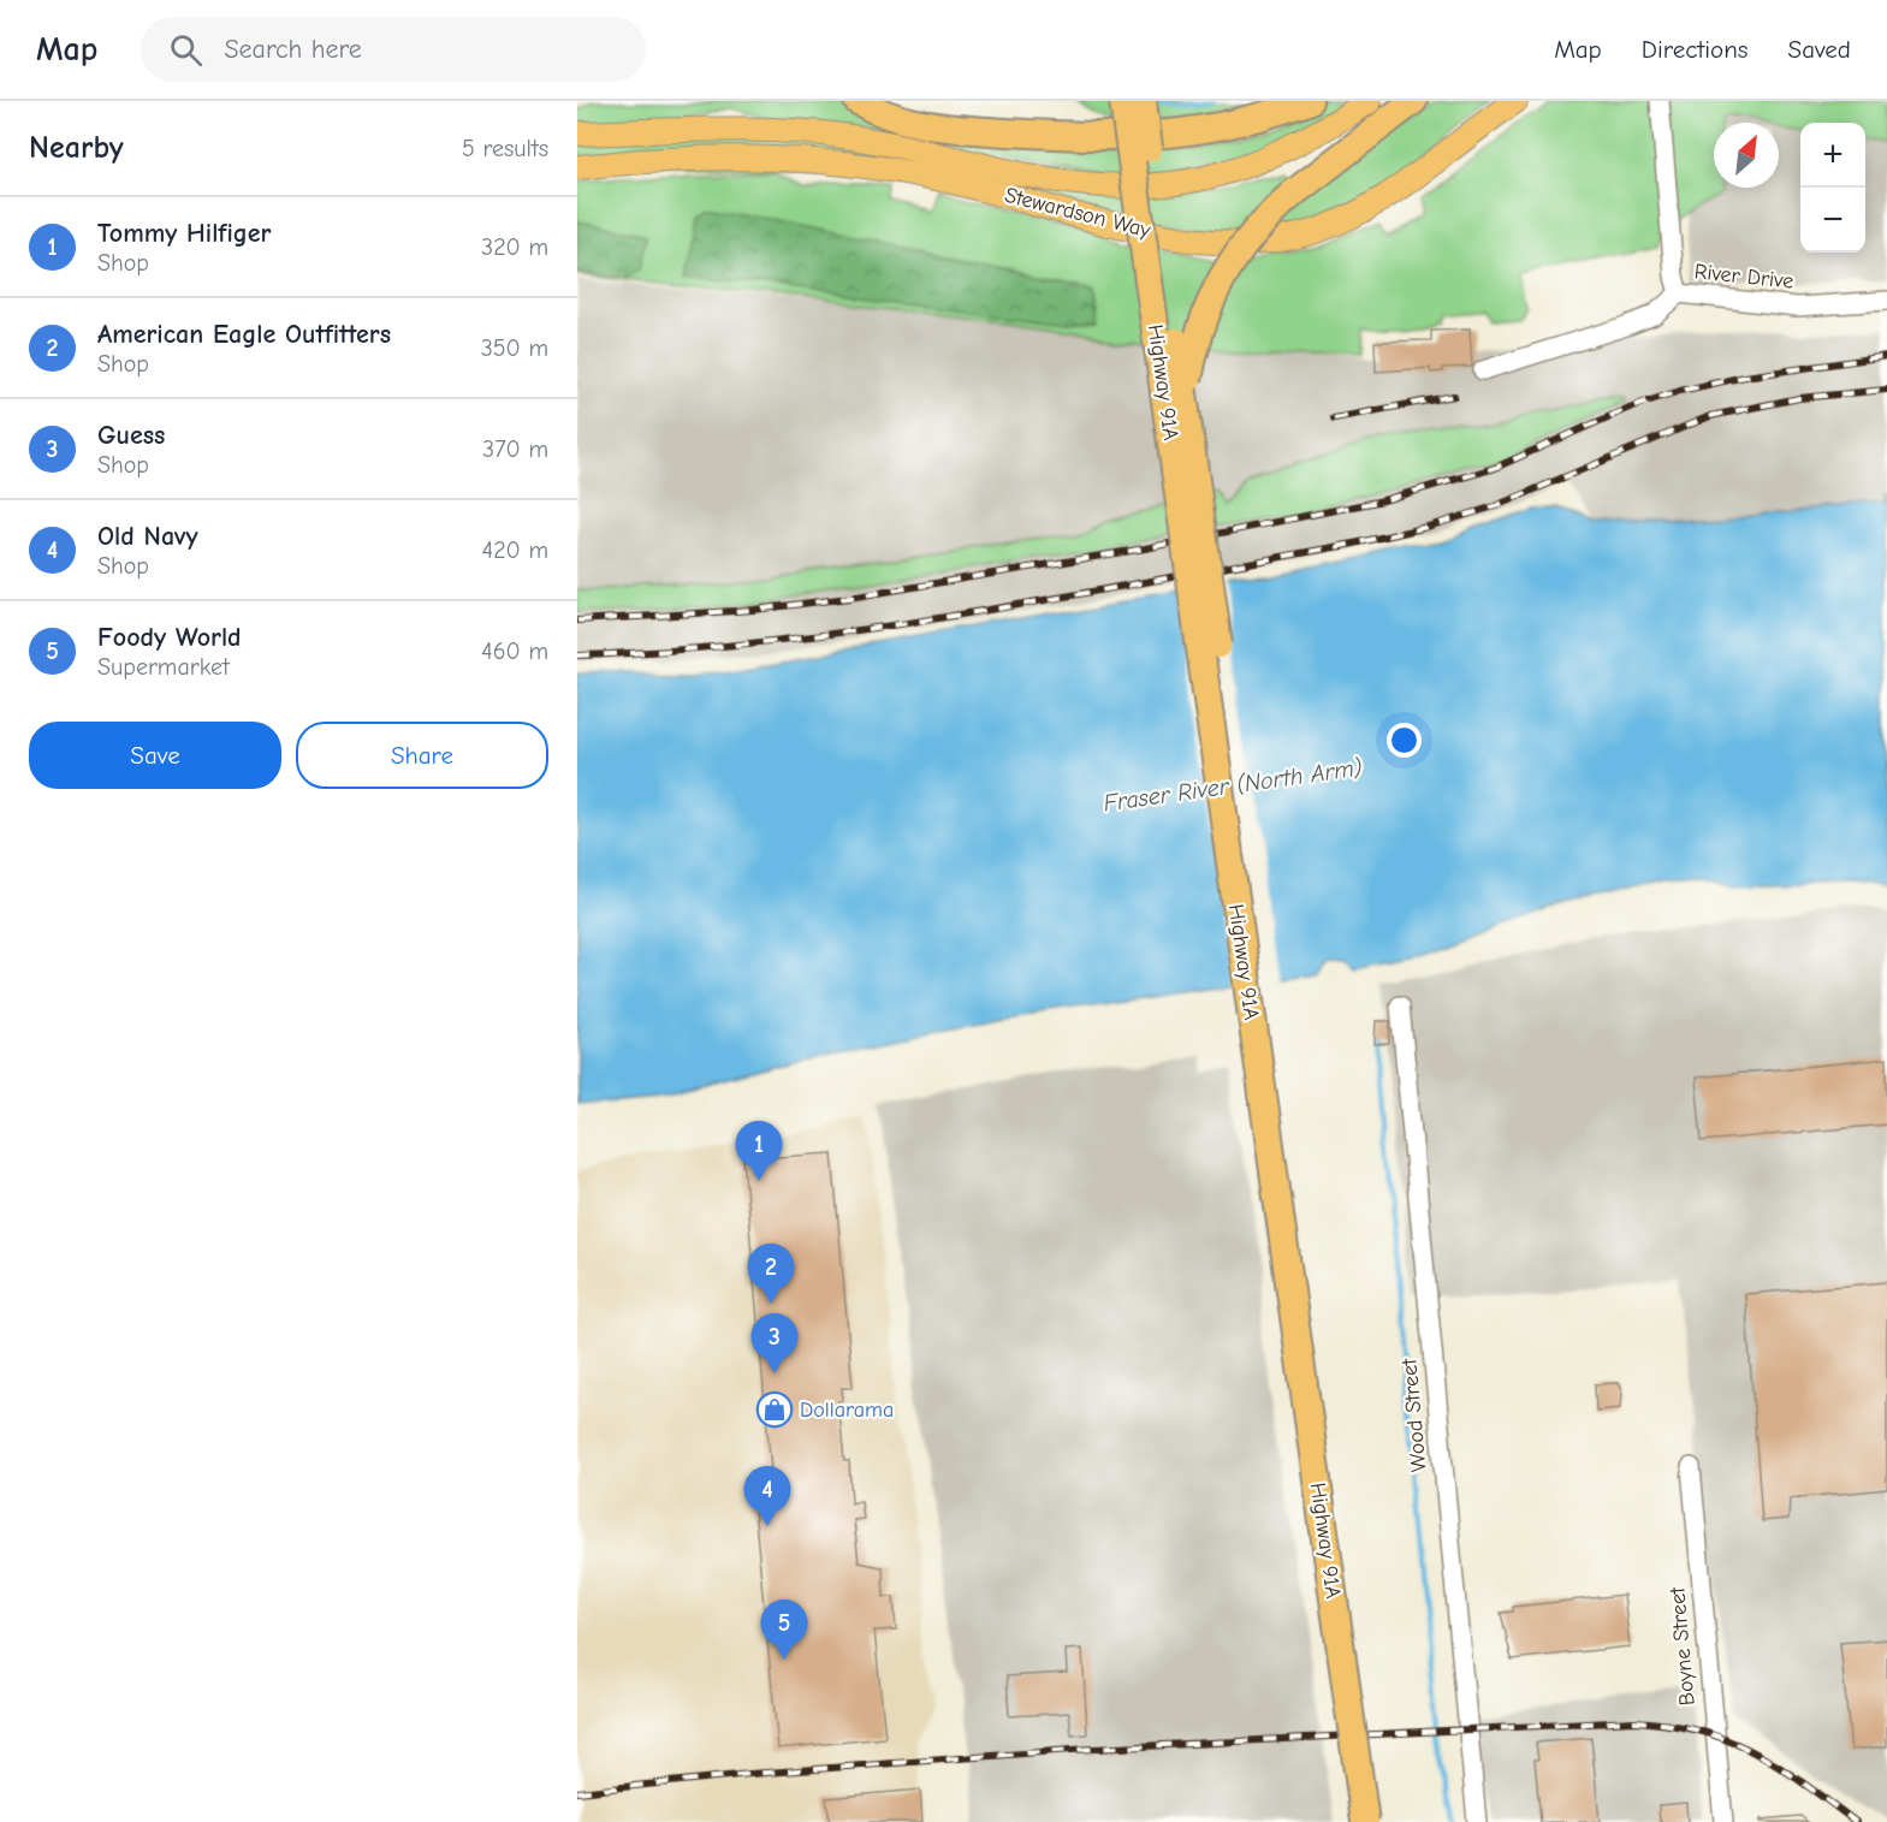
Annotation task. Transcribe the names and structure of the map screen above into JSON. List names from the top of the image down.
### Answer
{
  "streets": {
    "highway": ["Highway 91A"],
    "main road": ["Stewardson Way"],
    "street": ["River Drive", "Wood Street", "Boyne Street"]
  },
  "water": ["Fraser River (North Arm)"],
  "places": {
    "shop": ["Dollarama"]
  },
  "north": "top right",
  "page": {
    "header": "Map",
    "search": "Search here",
    "nav": ["Map", "Directions", "Saved"],
    "heading": ["Nearby", "5 results"],
    "map_buttons": ["+", "−"],
    "list": [
      {
        "mark": "1",
        "name": "Tommy Hilfiger",
        "note": "Shop",
        "value": "320 m"
      },
      {
        "mark": "2",
        "name": "American Eagle Outfitters",
        "note": "Shop",
        "value": "350 m"
      },
      {
        "mark": "3",
        "name": "Guess",
        "note": "Shop",
        "value": "370 m"
      },
      {
        "mark": "4",
        "name": "Old Navy",
        "note": "Shop",
        "value": "420 m"
      },
      {
        "mark": "5",
        "name": "Foody World",
        "note": "Supermarket",
        "value": "460 m"
      }
    ],
    "buttons": ["Save", "Share"],
    "pins": [
      "1",
      "2",
      "3",
      "4",
      "5"
    ]
  }
}
